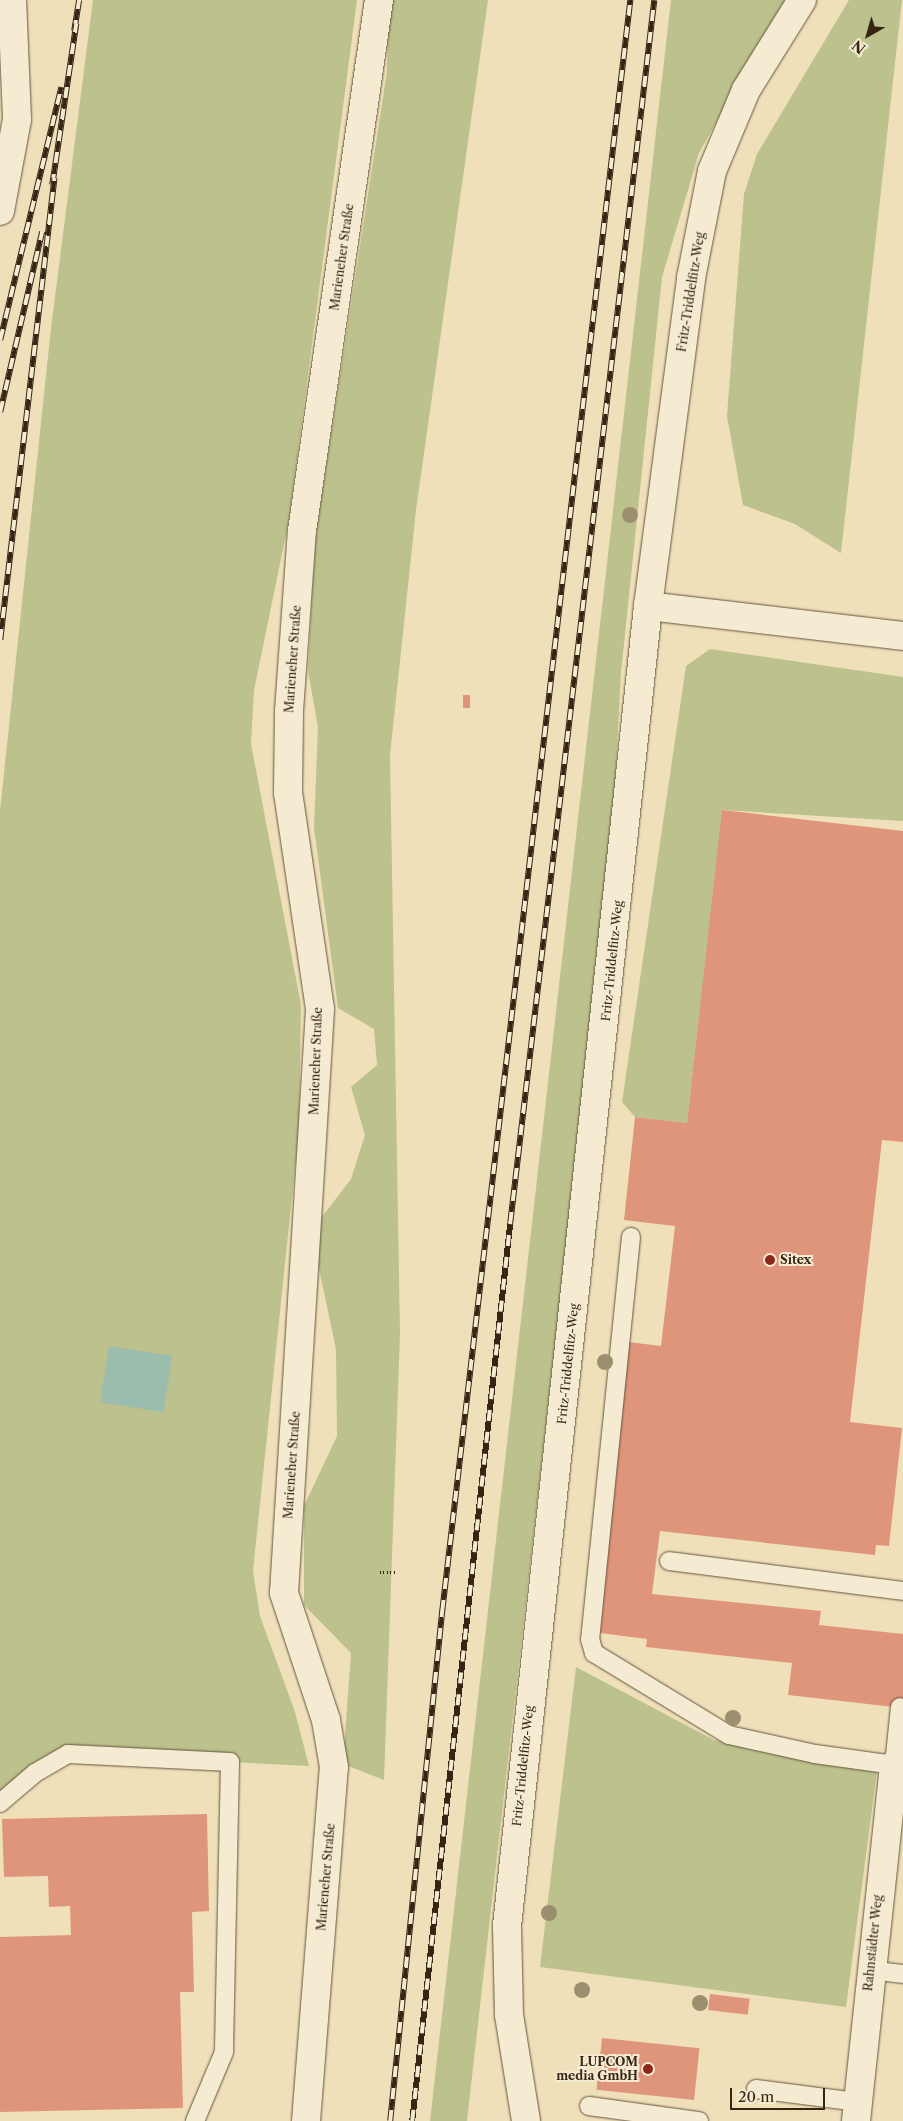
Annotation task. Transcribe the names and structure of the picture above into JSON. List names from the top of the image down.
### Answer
{
  "streets": {
    "street": ["Marieneher Straße", "Fritz-Triddelfitz-Weg", "Rahnstädter Weg"]
  },
  "places": ["Sitex", "LUPCOM media GmbH"],
  "scale_bar": "20 m",
  "north": "bottom left"
}
